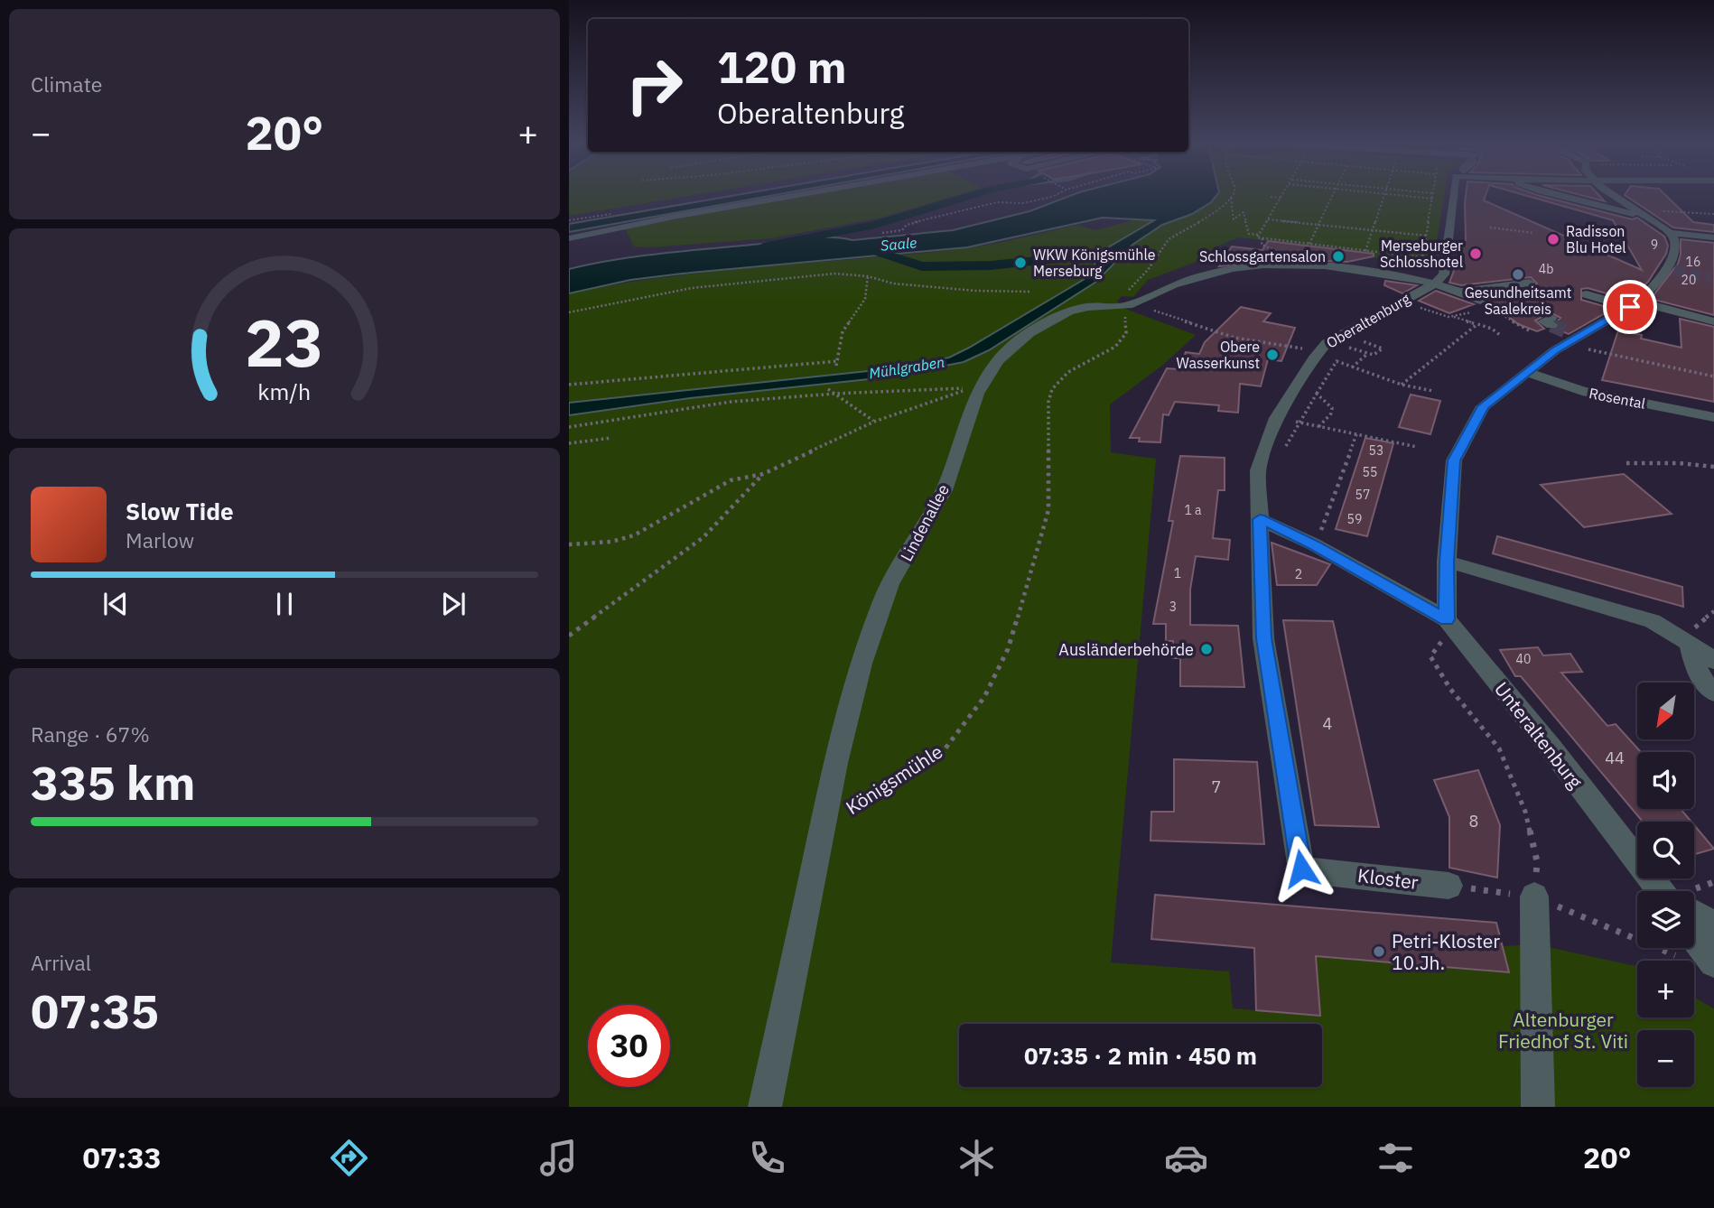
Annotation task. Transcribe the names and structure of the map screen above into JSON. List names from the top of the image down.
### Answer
{
  "streets": {
    "street": [
      "Oberaltenburg",
      "Rosental",
      "Lindenallee",
      "Unteraltenburg",
      "Kloster"
    ],
    "path": ["Königsmühle"]
  },
  "crossings": [
    ["Oberaltenburg", "Kloster"],
    ["Lindenallee", "Königsmühle"]
  ],
  "water": ["Saale", "Mühlgraben"],
  "parks": ["Altenburger Friedhof St. Viti"],
  "places": [
    "Radisson Blu Hotel",
    "Merseburger Schlosshotel",
    "Schlossgartensalon",
    "WKW Königsmühle Merseburg",
    "Gesundheitsamt Saalekreis",
    "Obere Wasserkunst",
    "Ausländerbehörde",
    "Petri-Kloster 10.Jh."
  ],
  "house_numbers": [
    "9",
    "16",
    "4b",
    "20",
    "53",
    "55",
    "57",
    "1 a",
    "59",
    "1",
    "2",
    "3",
    "40",
    "4",
    "44",
    "7",
    "8"
  ],
  "north": "bottom left",
  "page": {
    "tile": [
      "Climate",
      ["Range · 67%", "335 km"],
      ["Arrival", "07:35"]
    ],
    "turn": ["120 m", "Oberaltenburg"],
    "heat": ["−", "20°", "+"],
    "song": ["Slow Tide", "Marlow"],
    "map_buttons": ["+", "−"],
    "limit": "30",
    "trip": "07:35 · 2 min · 450 m",
    "tabs": ["07:33", "20°"],
    "gauge": ["23", "km/h"]
  }
}
